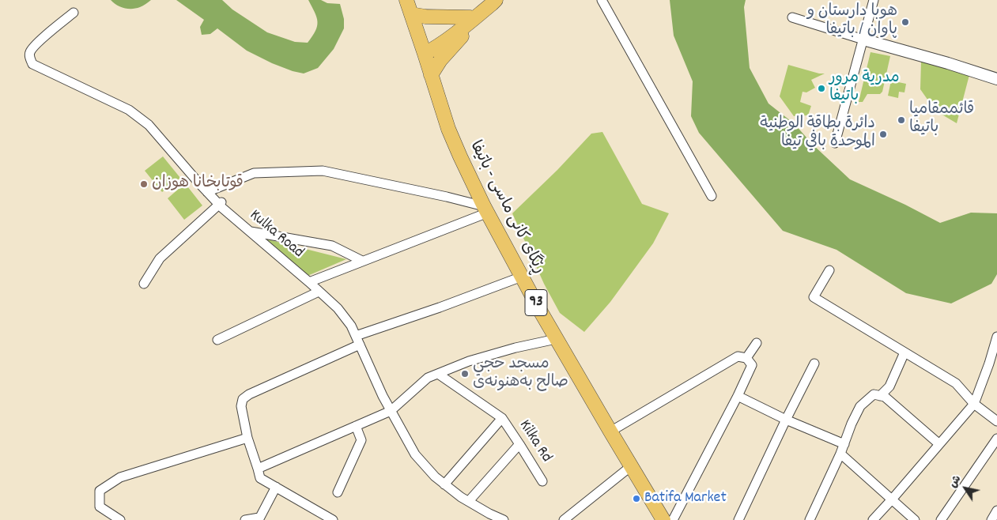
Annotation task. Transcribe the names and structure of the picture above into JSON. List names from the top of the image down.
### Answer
{
  "streets": {
    "main road": ["ڕێگای کانی ماسی - باتيفا", "93"],
    "street": ["Kulka Road", "Kilka Rd"]
  },
  "places": [
    "هوبا دارستان و پاوان / باتيفا",
    "مدرية مرور باتيفا",
    "قائممقاميا باتيفا",
    "دائرة بطاقة الوطنية الموحدة بافي تيفا",
    "قوتابخانا هوزان",
    "مسجد حجي صالح بەھنونەی",
    "Batifa Market"
  ],
  "north": "top left"
}
